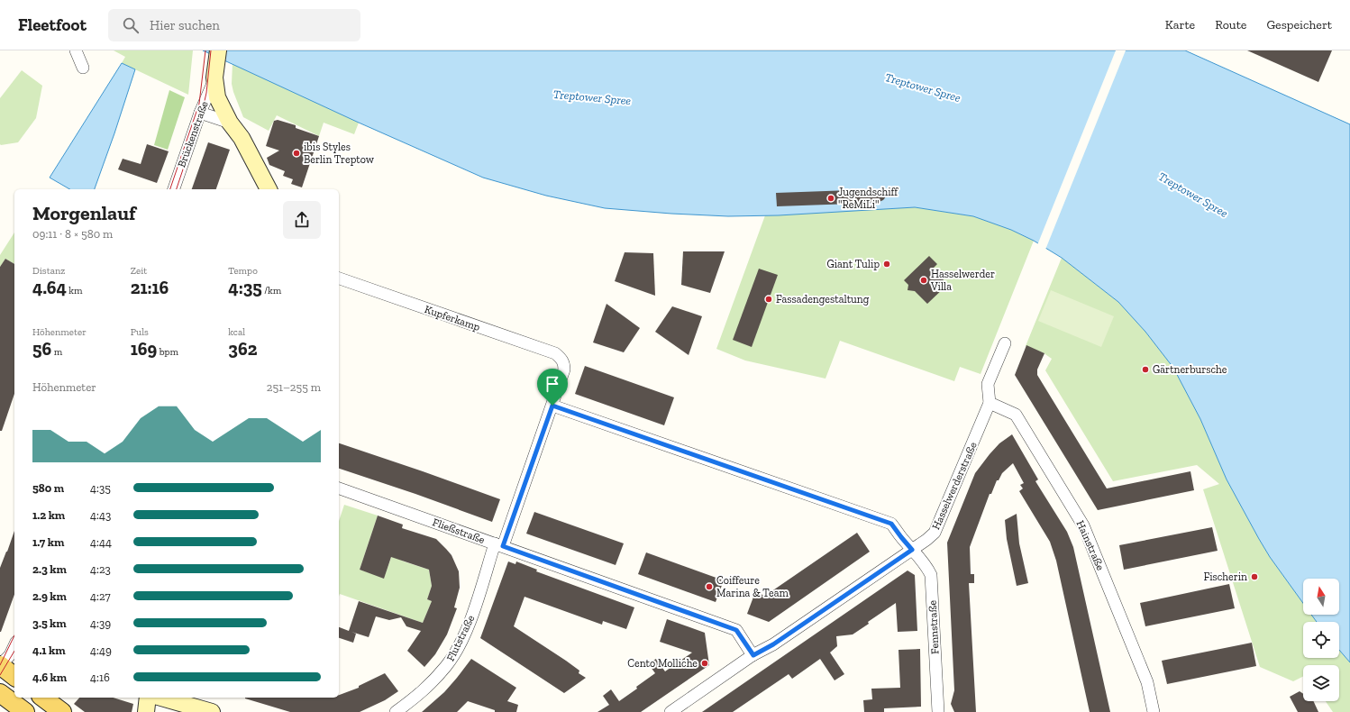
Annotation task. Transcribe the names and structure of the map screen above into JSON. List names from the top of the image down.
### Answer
{
  "streets": {
    "street": [
      "Brückenstraße",
      "Kupferkamp",
      "Hasselwerderstraße",
      "Fließstraße",
      "Hainstraße",
      "Fennstraße",
      "Flutstraße"
    ]
  },
  "crossings": [
    ["Kupferkamp", "Flutstraße"],
    ["Hasselwerderstraße", "Fließstraße"],
    ["Hasselwerderstraße", "Hainstraße"],
    ["Hasselwerderstraße", "Fennstraße"],
    ["Fließstraße", "Flutstraße"],
    ["Fennstraße", "Flutstraße"]
  ],
  "water": ["Treptower Spree"],
  "places": [
    "ibis Styles Berlin Treptow",
    "Jugendschiff \"ReMiLi\"",
    "Giant Tulip",
    "Hasselwerder Villa",
    "Fassadengestaltung",
    "Gärtnerbursche",
    "Fischerin",
    "Coiffeure Marina & Team",
    "Cento Molliche"
  ],
  "north": "top",
  "page": {
    "header": "Fleetfoot",
    "search": "Hier suchen",
    "nav": ["Karte", "Route", "Gespeichert"],
    "heading": ["Morgenlauf", "09:11 · 8 × 580 m"],
    "stats": [
      ["Distanz", "4.64 km"],
      ["Zeit", "21:16"],
      ["Tempo", "4:35 /km"],
      ["Höhenmeter", "56 m"],
      ["Puls", "169 bpm"],
      ["kcal", "362"]
    ],
    "chart": ["Höhenmeter", "251–255 m"],
    "list": [
      {
        "name": "580 m",
        "note": "4:35"
      },
      {
        "name": "1.2 km",
        "note": "4:43"
      },
      {
        "name": "1.7 km",
        "note": "4:44"
      },
      {
        "name": "2.3 km",
        "note": "4:23"
      },
      {
        "name": "2.9 km",
        "note": "4:27"
      },
      {
        "name": "3.5 km",
        "note": "4:39"
      },
      {
        "name": "4.1 km",
        "note": "4:49"
      },
      {
        "name": "4.6 km",
        "note": "4:16"
      }
    ]
  }
}
